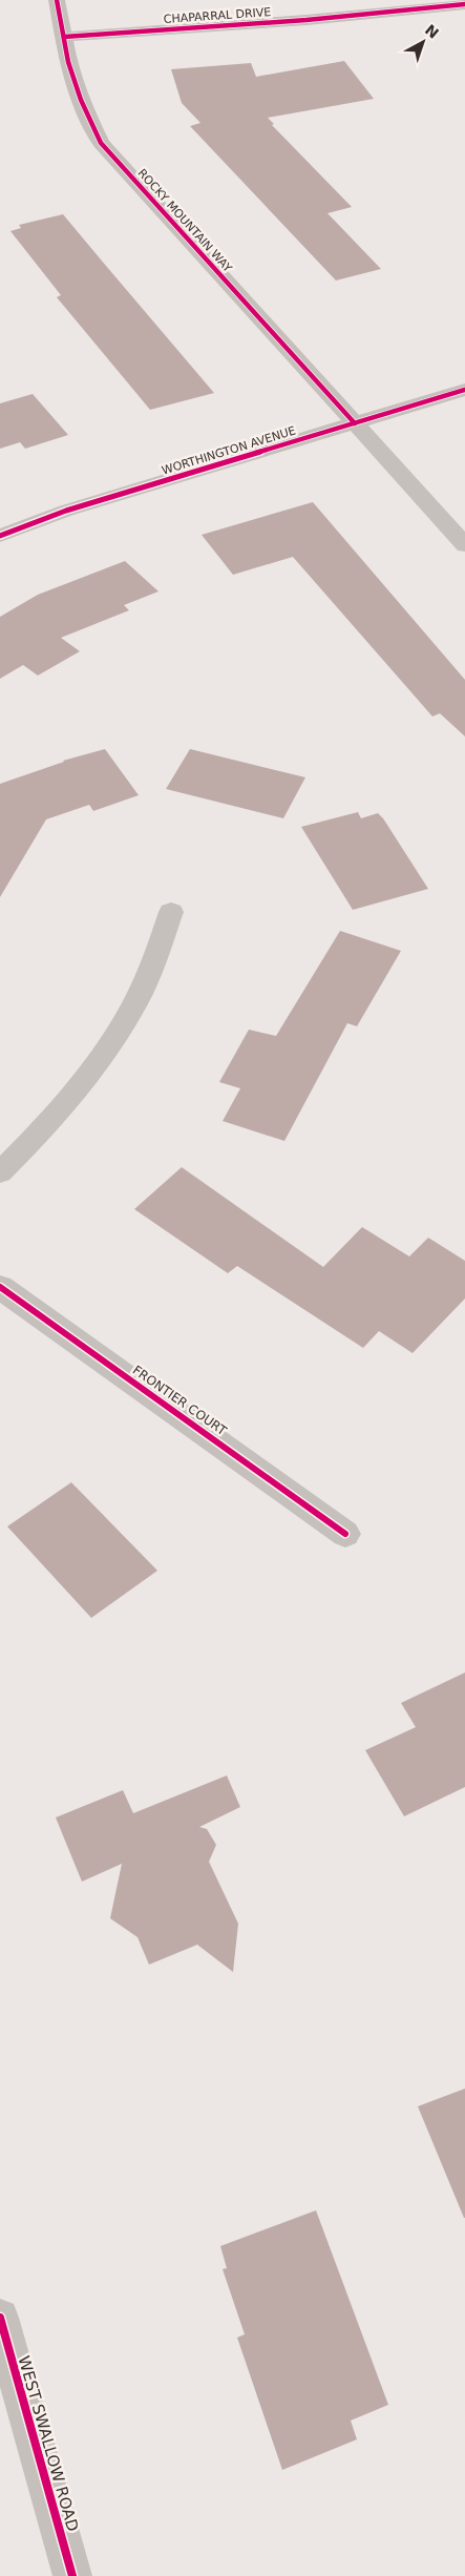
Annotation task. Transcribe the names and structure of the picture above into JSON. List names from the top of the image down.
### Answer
{
  "streets": {
    "street": [
      "CHAPARRAL DRIVE",
      "ROCKY MOUNTAIN WAY",
      "WORTHINGTON AVENUE",
      "FRONTIER COURT",
      "WEST SWALLOW ROAD"
    ]
  },
  "crossings": [
    ["CHAPARRAL DRIVE", "ROCKY MOUNTAIN WAY"],
    ["ROCKY MOUNTAIN WAY", "WORTHINGTON AVENUE"]
  ],
  "north": "top right"
}
